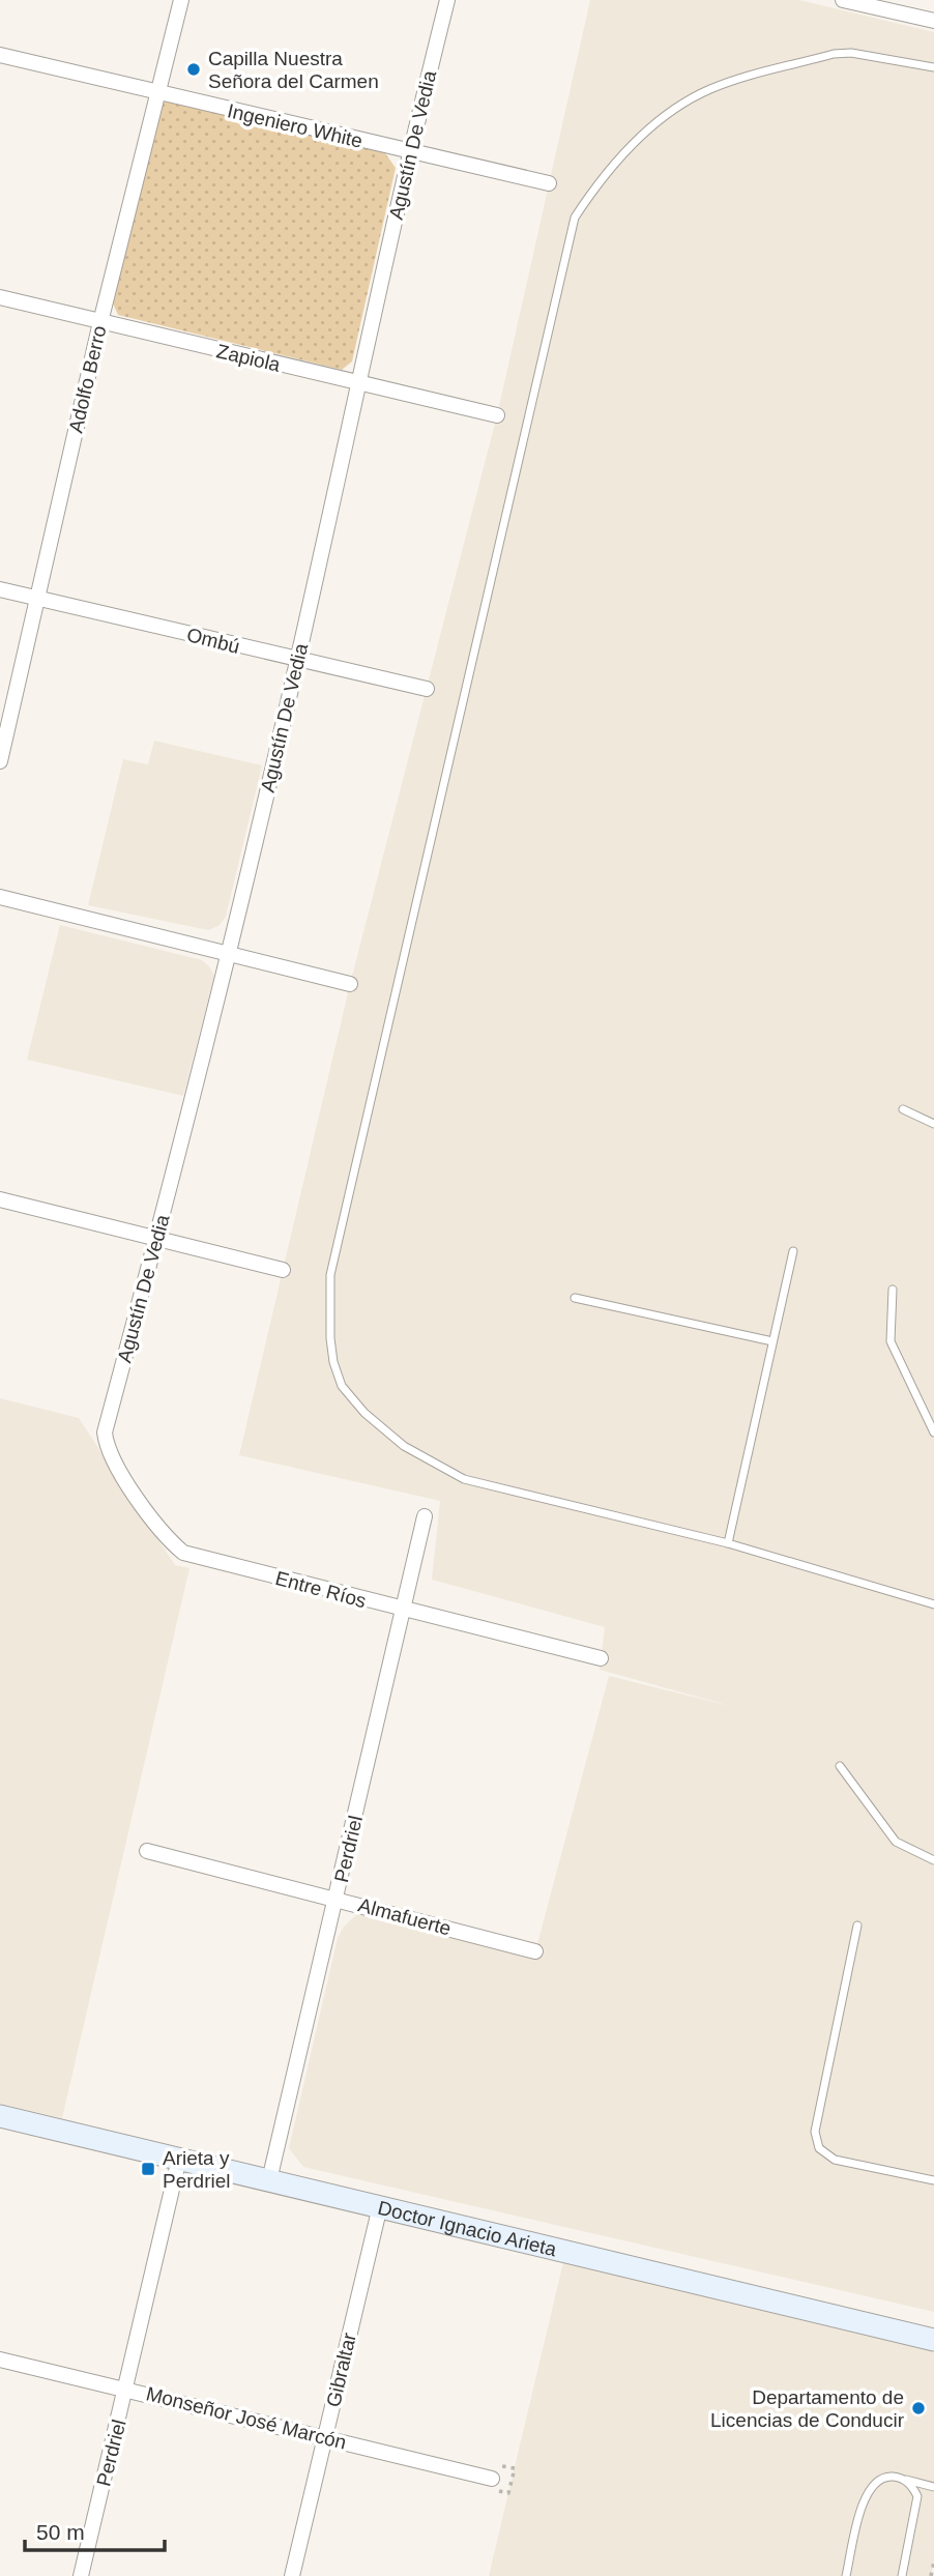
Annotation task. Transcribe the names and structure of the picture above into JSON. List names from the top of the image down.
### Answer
{
  "streets": {
    "street": [
      "Ingeniero White",
      "Agustín De Vedia",
      "Zapiola",
      "Adolfo Berro",
      "Ombú",
      "Entre Ríos",
      "Perdriel",
      "Almafuerte",
      "Doctor Ignacio Arieta",
      "Gibraltar",
      "Monseñor José Marcón"
    ]
  },
  "crossings": [
    ["Ingeniero White", "Agustín De Vedia"],
    ["Ingeniero White", "Adolfo Berro"],
    ["Agustín De Vedia", "Zapiola"],
    ["Agustín De Vedia", "Ombú"],
    ["Agustín De Vedia", "Entre Ríos"],
    ["Zapiola", "Adolfo Berro"],
    ["Adolfo Berro", "Ombú"],
    ["Entre Ríos", "Perdriel"],
    ["Perdriel", "Almafuerte"],
    ["Perdriel", "Doctor Ignacio Arieta"],
    ["Perdriel", "Monseñor José Marcón"],
    ["Doctor Ignacio Arieta", "Gibraltar"],
    ["Gibraltar", "Monseñor José Marcón"]
  ],
  "places": {
    "other": ["Capilla Nuestra Señora del Carmen", "Departamento de Licencias de Conducir"],
    "transit": ["Arieta y Perdriel"]
  },
  "scale_bar": "50 m"
}
